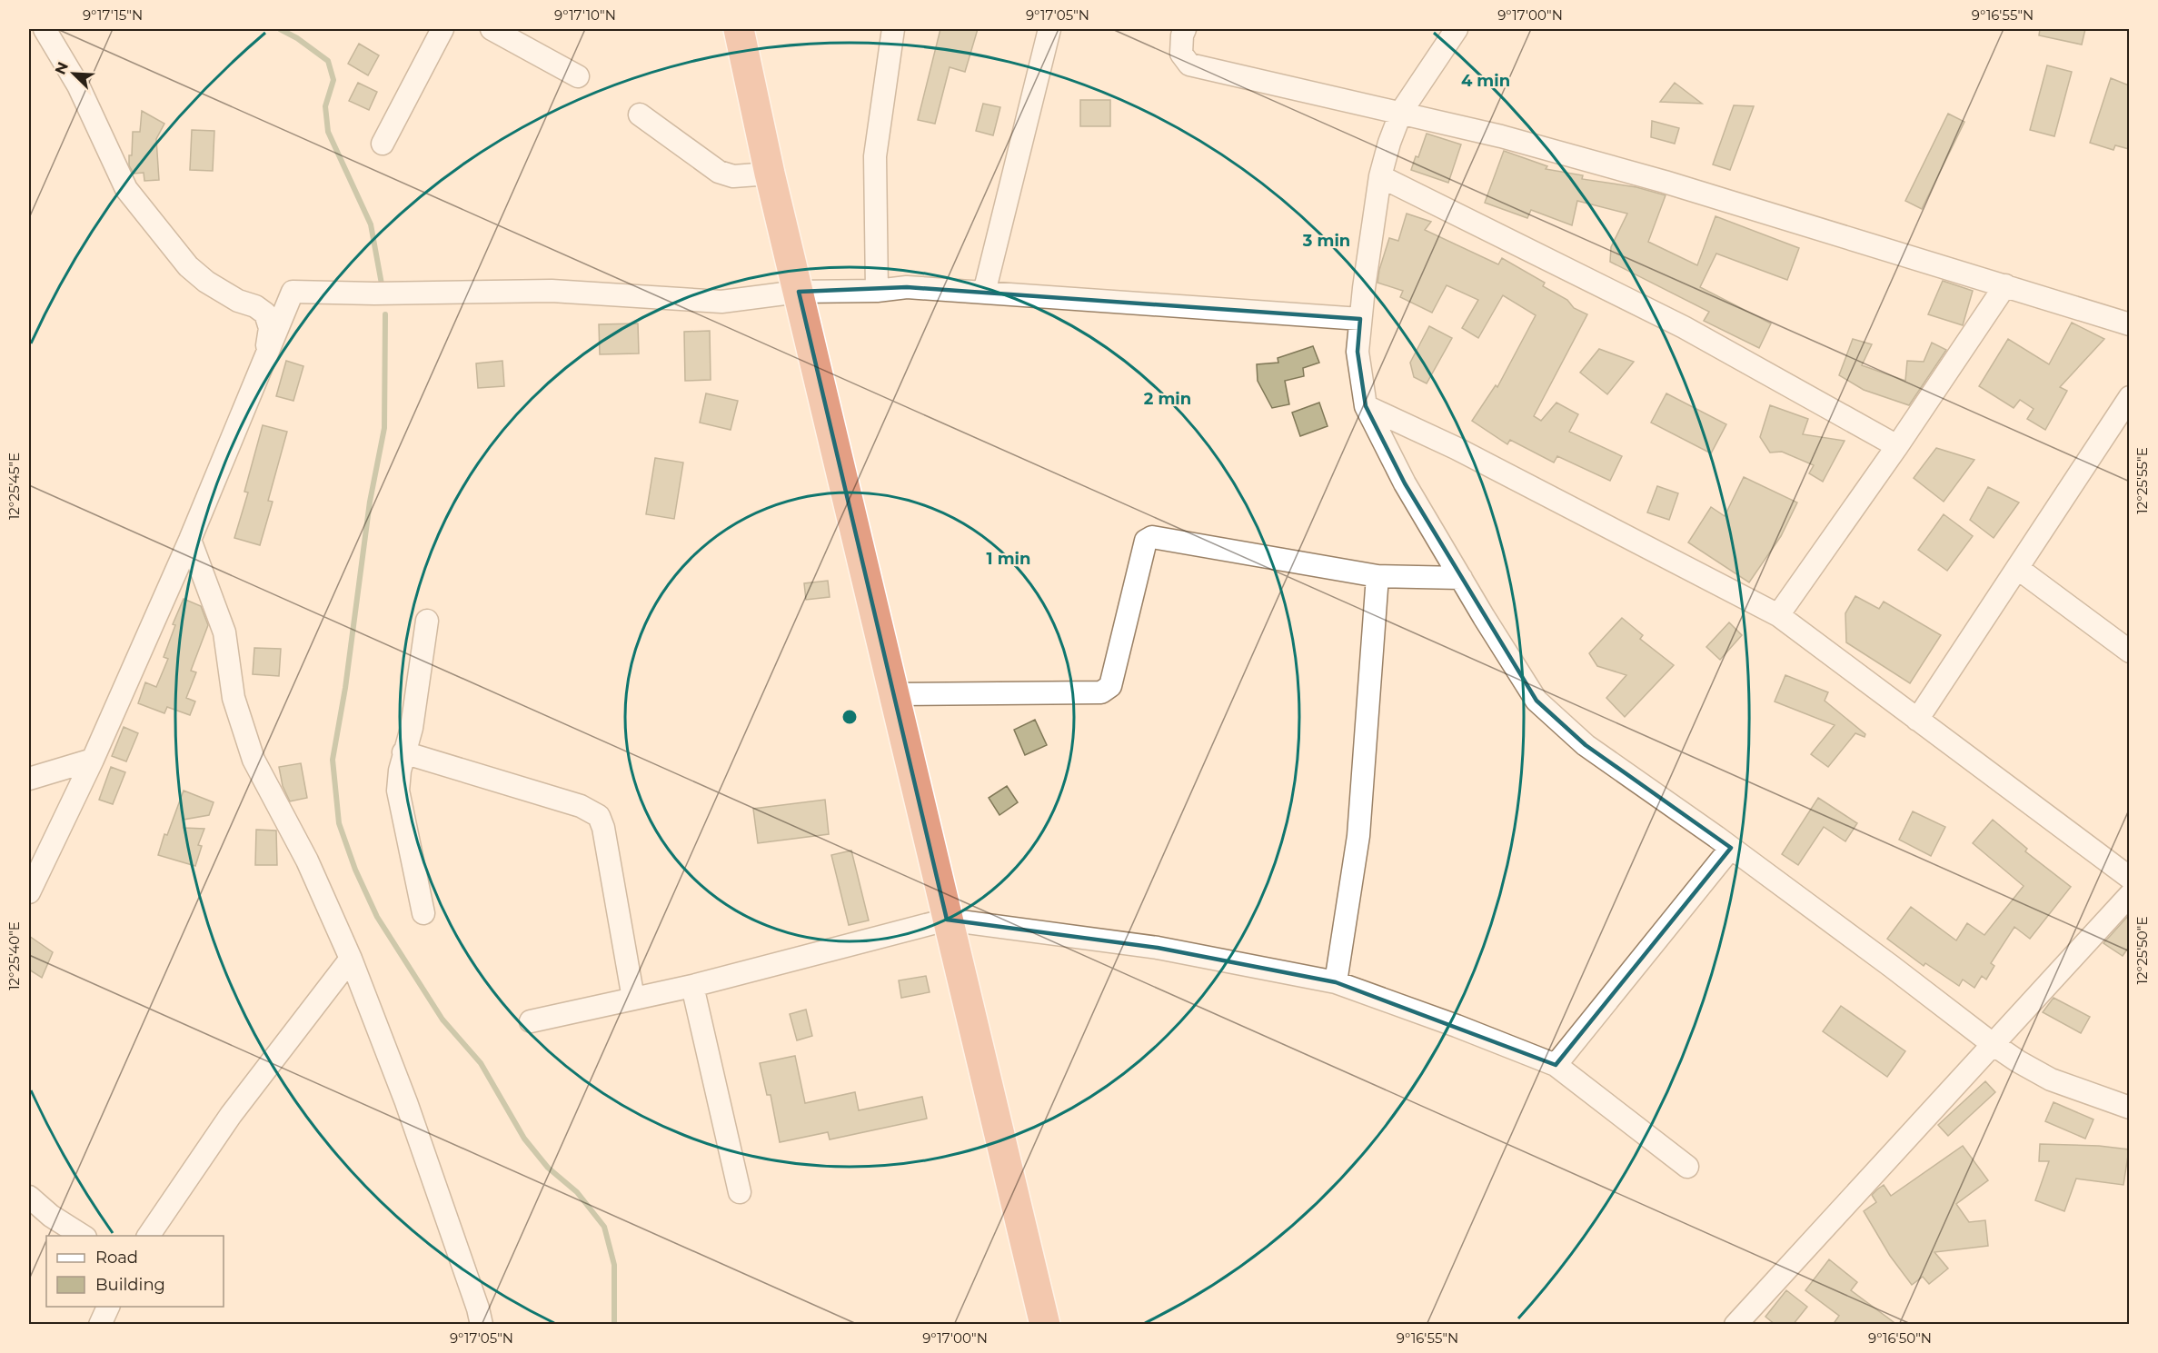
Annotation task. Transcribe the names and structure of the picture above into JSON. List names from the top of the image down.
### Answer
{
  "legend": ["Road", "Building"],
  "north": "top left",
  "coordinates": [
    "9°17'15\"N",
    "9°17'10\"N",
    "9°17'05\"N",
    "9°17'00\"N",
    "9°16'55\"N",
    "12°25'55\"E",
    "12°25'45\"E",
    "12°25'50\"E",
    "12°25'40\"E",
    "9°16'50\"N"
  ],
  "rings": [
    "4 min",
    "3 min",
    "2 min",
    "1 min"
  ]
}
